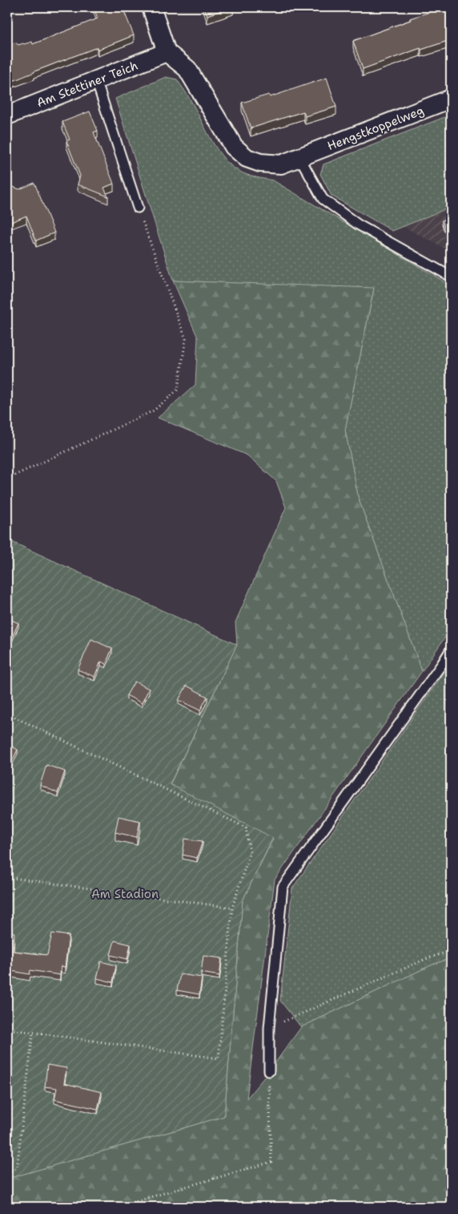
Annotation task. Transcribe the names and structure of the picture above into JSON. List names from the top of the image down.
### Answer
{
  "streets": {
    "street": ["Am Stettiner Teich", "Hengstkoppelweg"]
  },
  "crossings": [
    ["Am Stettiner Teich", "Hengstkoppelweg"]
  ],
  "parks": ["Am Stadion"]
}
